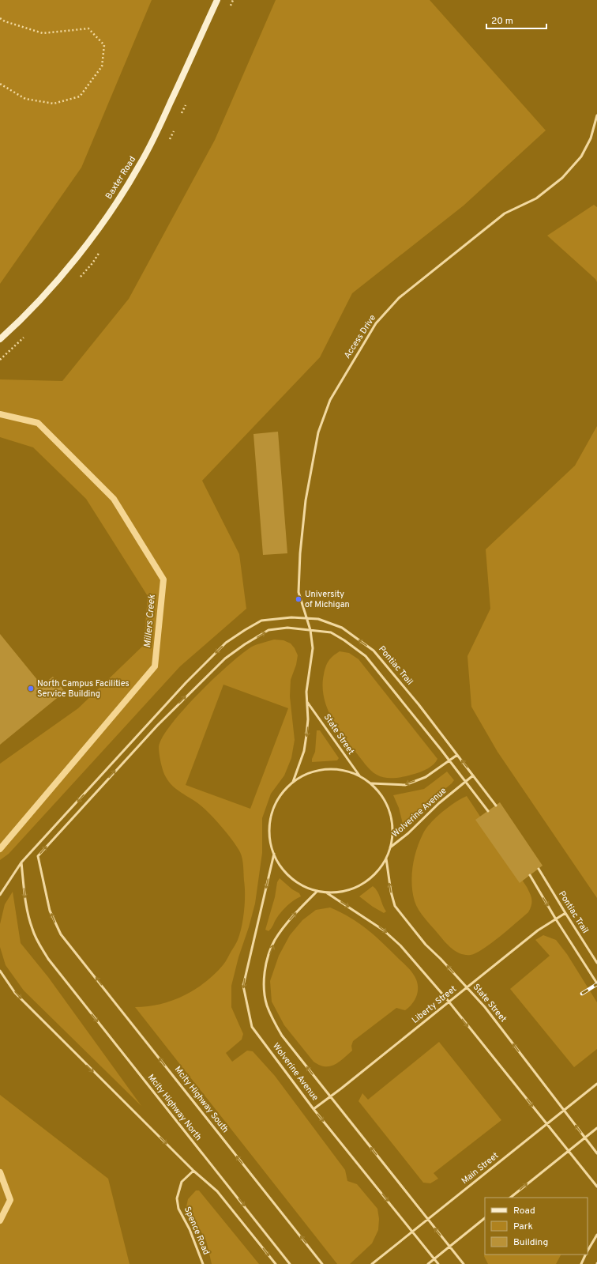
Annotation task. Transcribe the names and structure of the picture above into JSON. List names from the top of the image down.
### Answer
{
  "streets": {
    "street": ["Baxter Road"],
    "lane": [
      "Access Drive",
      "Pontiac Trail",
      "State Street",
      "Wolverine Avenue",
      "Liberty Street",
      "Mcity Highway South",
      "Mcity Highway North",
      "Main Street",
      "Spence Road"
    ]
  },
  "crossings": [
    ["Access Drive", "Pontiac Trail"],
    ["Pontiac Trail", "Wolverine Avenue"],
    ["Pontiac Trail", "Liberty Street"],
    ["Pontiac Trail", "Mcity Highway North"],
    ["State Street", "Liberty Street"],
    ["State Street", "Main Street"],
    ["Wolverine Avenue", "Liberty Street"],
    ["Wolverine Avenue", "Main Street"]
  ],
  "one_way": ["State Street"],
  "water": ["Millers Creek"],
  "places": ["University of Michigan", "North Campus Facilities Service Building"],
  "legend": ["Road", "Park", "Building"],
  "scale_bar": "20 m"
}
